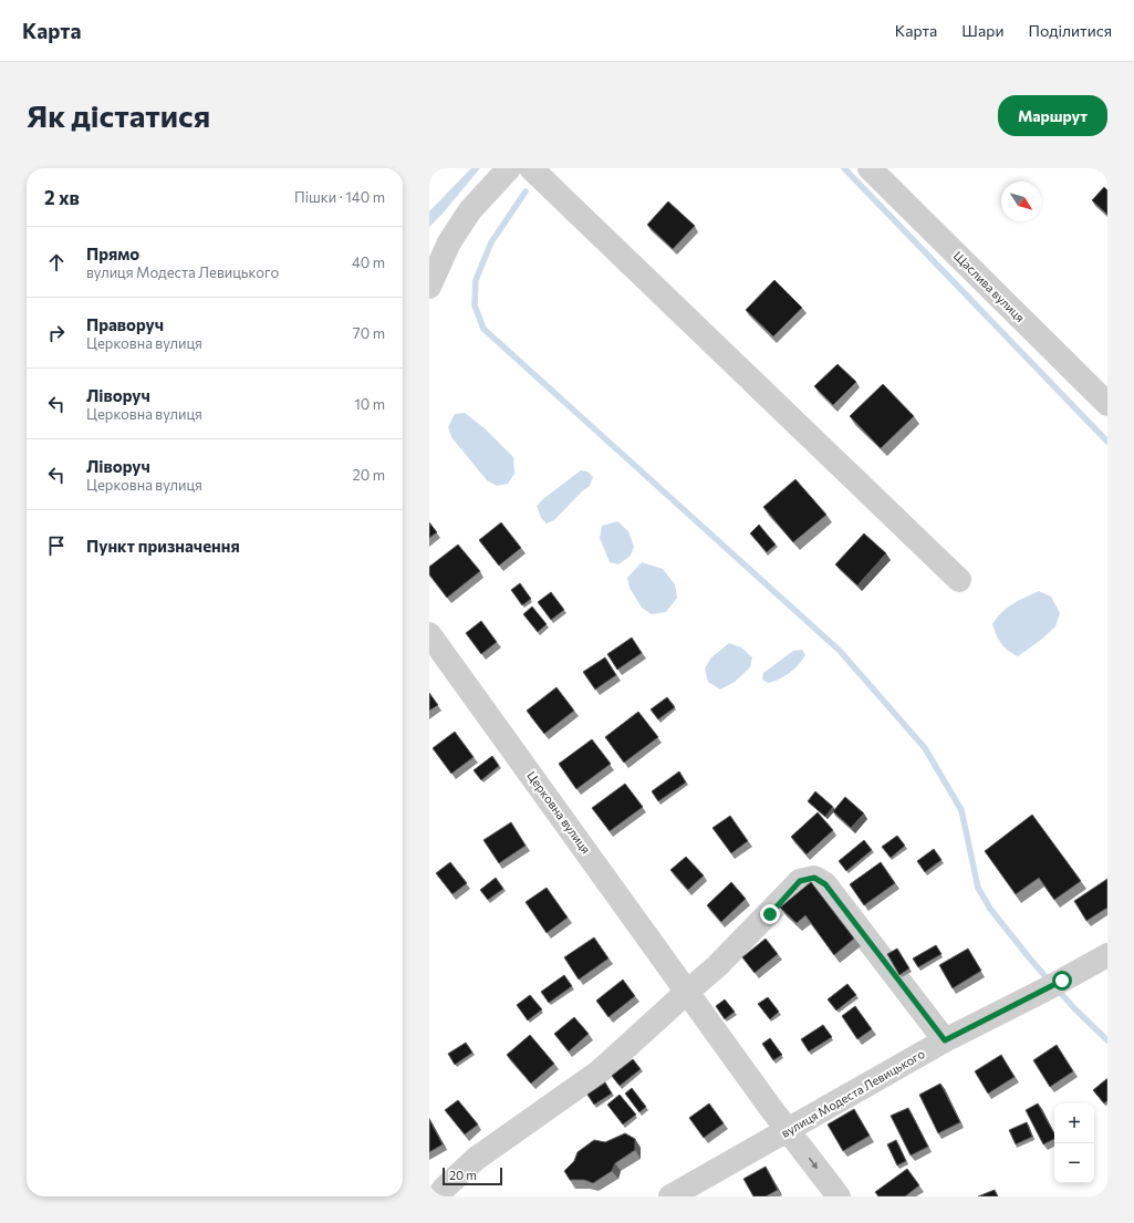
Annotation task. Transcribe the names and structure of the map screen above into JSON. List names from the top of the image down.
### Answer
{
  "streets": {
    "street": ["Щаслива вулиця", "Церковна вулиця", "вулиця Модеста Левицького"]
  },
  "crossings": [
    ["Церковна вулиця", "вулиця Модеста Левицького"]
  ],
  "scale_bar": "20 m",
  "north": "bottom right",
  "page": {
    "header": "Карта",
    "nav": ["Карта", "Шари", "Поділитися"],
    "buttons": "Маршрут",
    "title": "Як дістатися",
    "heading": ["2 хв", "Пішки · 140 m"],
    "list": [
      ["Прямо", "вулиця Модеста Левицького", "40 m"],
      ["Праворуч", "Церковна вулиця", "70 m"],
      ["Ліворуч", "Церковна вулиця", "10 m"],
      ["Ліворуч", "Церковна вулиця", "20 m"],
      "Пункт призначення"
    ],
    "map_buttons": ["+", "−"],
    "scale": "20 m"
  }
}
